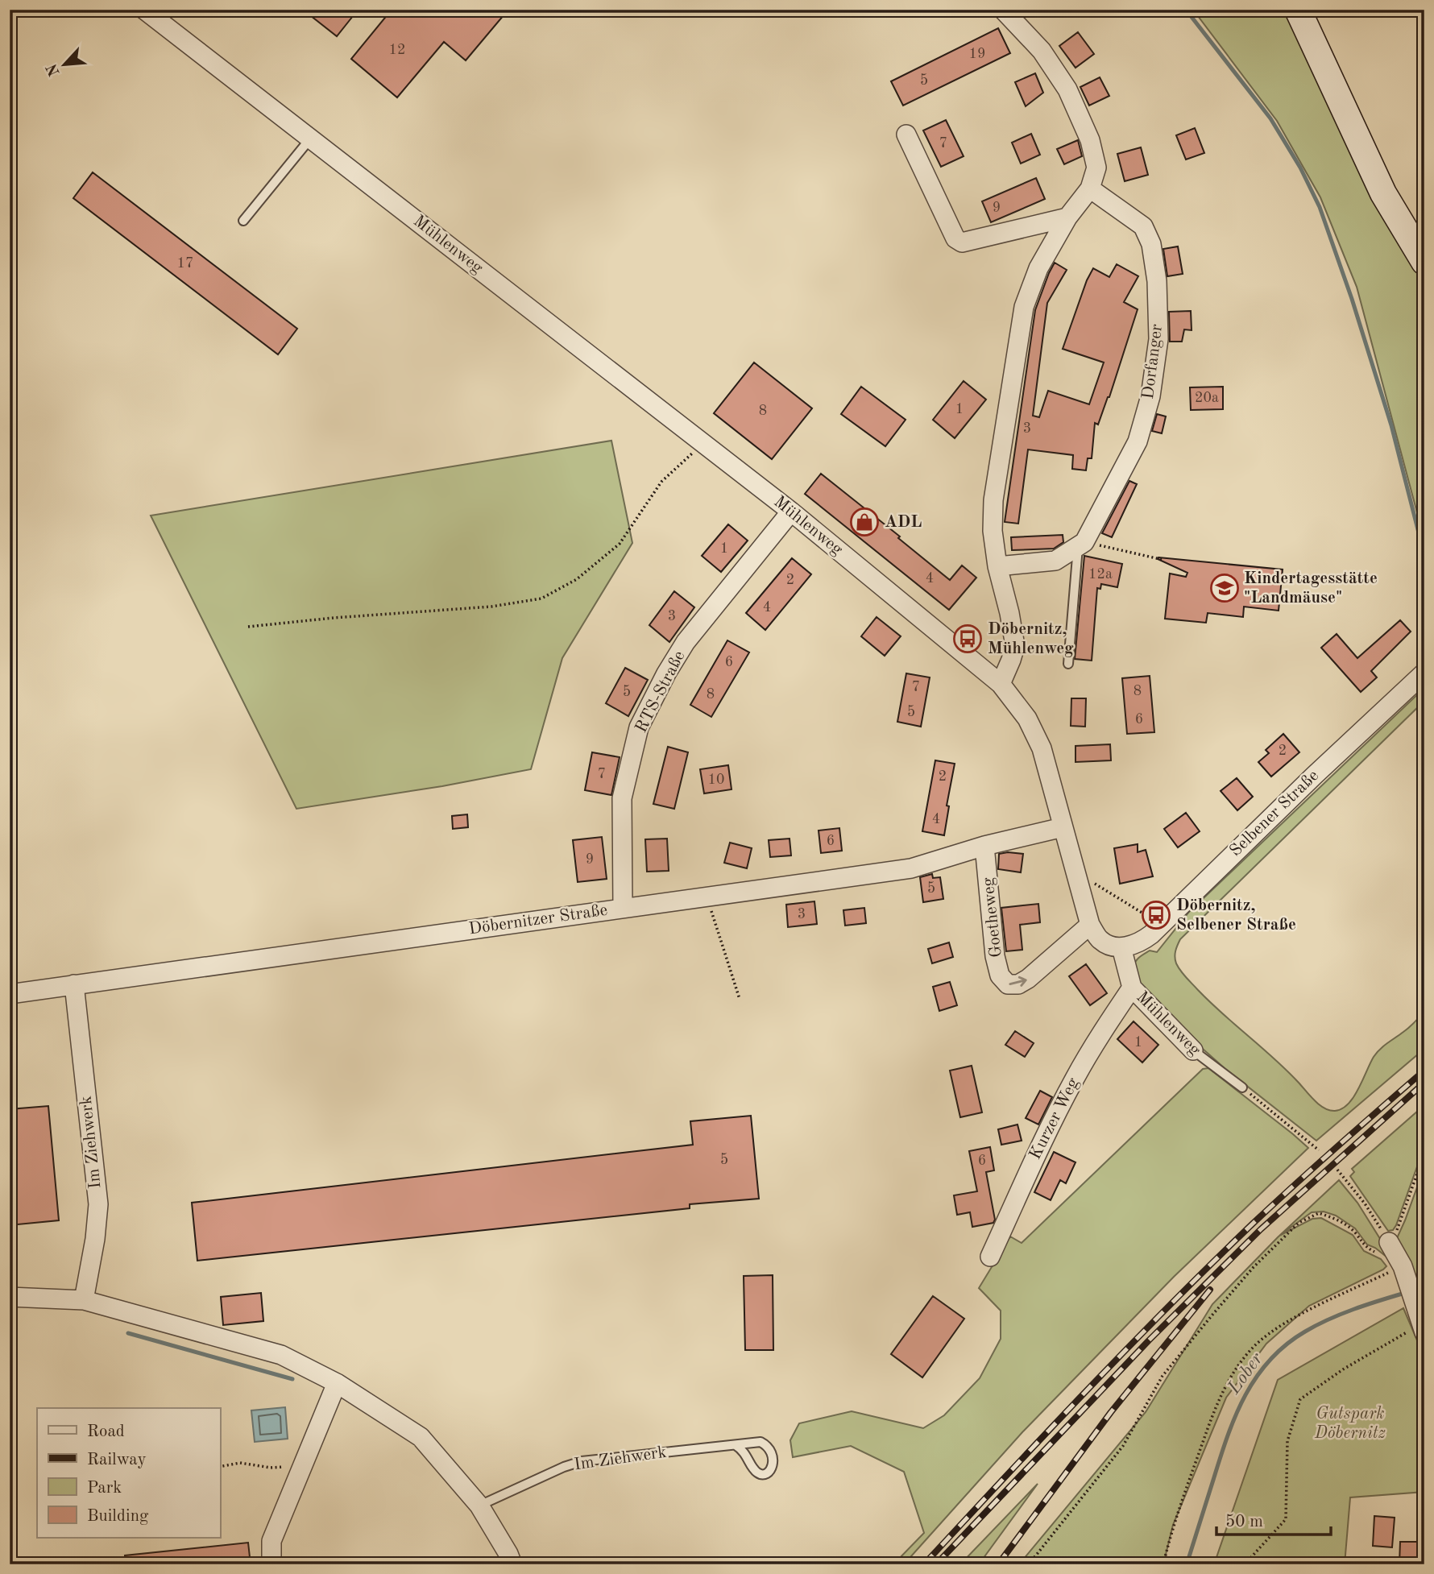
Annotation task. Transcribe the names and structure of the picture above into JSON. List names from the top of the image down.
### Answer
{
  "streets": {
    "street": [
      "Mühlenweg",
      "Dorfanger",
      "RTS-Straße",
      "Selbener Straße",
      "Goetheweg",
      "Döbernitzer Straße",
      "Kurzer Weg",
      "Im Ziehwerk"
    ]
  },
  "crossings": [
    ["Mühlenweg", "RTS-Straße"],
    ["Mühlenweg", "Selbener Straße"],
    ["Mühlenweg", "Goetheweg"],
    ["Mühlenweg", "Döbernitzer Straße"],
    ["Mühlenweg", "Kurzer Weg"],
    ["RTS-Straße", "Döbernitzer Straße"],
    ["Goetheweg", "Döbernitzer Straße"],
    ["Döbernitzer Straße", "Im Ziehwerk"]
  ],
  "water": ["Lober"],
  "parks": ["Gutspark Döbernitz"],
  "places": {
    "shop": ["ADL"],
    "school or university": ["Kindertagesstätte \"Landmäuse\""],
    "bus stop": ["Döbernitz, Mühlenweg", "Döbernitz, Selbener Straße"]
  },
  "house_numbers": [
    "12",
    "19",
    "5",
    "7",
    "9",
    "17",
    "20a",
    "1",
    "8",
    "3",
    "1",
    "12a",
    "4",
    "2",
    "4",
    "3",
    "6",
    "7",
    "8",
    "5",
    "8",
    "5",
    "6",
    "2",
    "7",
    "2",
    "10",
    "4",
    "6",
    "9",
    "5",
    "3",
    "1",
    "5",
    "6"
  ],
  "legend": [
    "Road",
    "Railway",
    "Park",
    "Building"
  ],
  "scale_bar": "50 m",
  "north": "bottom left"
}
